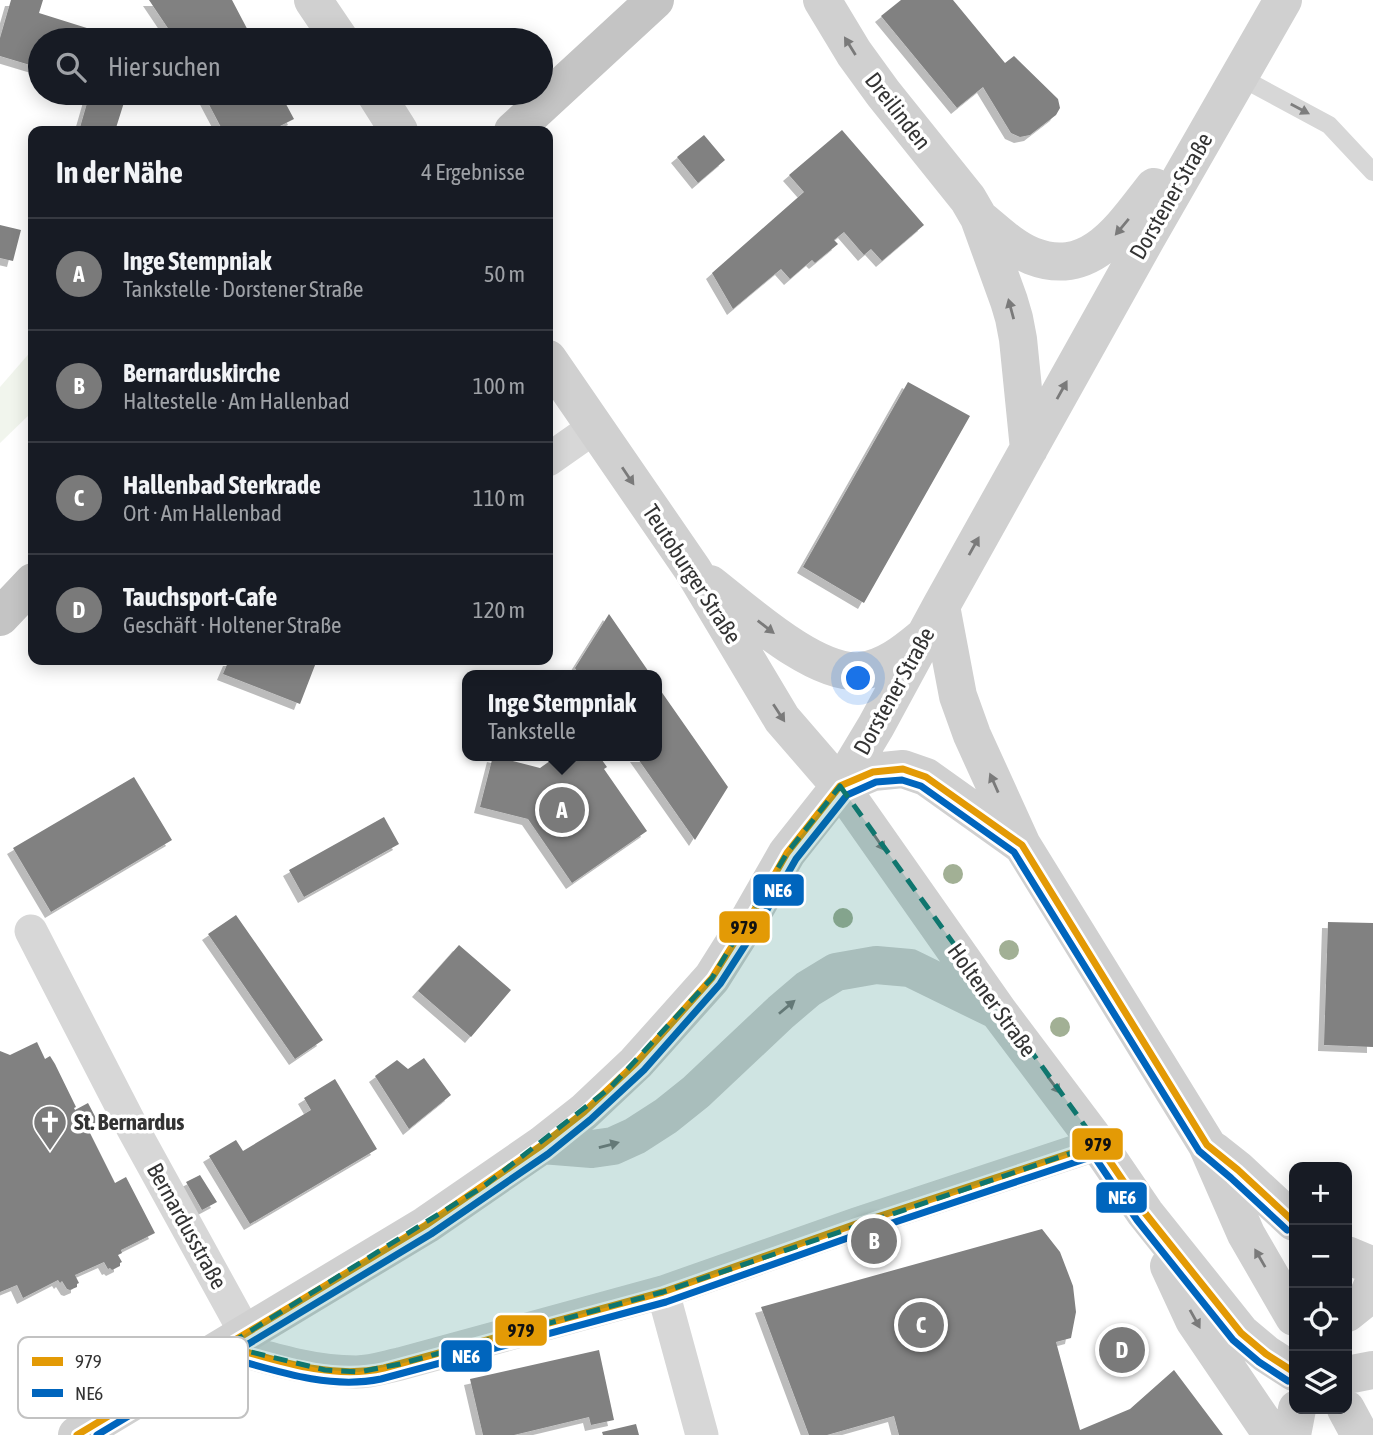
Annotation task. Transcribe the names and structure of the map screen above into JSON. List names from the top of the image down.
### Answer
{
  "streets": {
    "main road": [
      "Dreilinden",
      "Dorstener Straße",
      "Teutoburger Straße",
      "Holtener Straße"
    ],
    "street": ["Bernardusstraße"]
  },
  "crossings": [
    ["Dreilinden", "Dorstener Straße"],
    ["Dorstener Straße", "Teutoburger Straße"],
    ["Dorstener Straße", "Holtener Straße"],
    ["Teutoburger Straße", "Holtener Straße"]
  ],
  "one_way": ["Dorstener Straße", "Teutoburger Straße"],
  "places": {
    "church": ["St. Bernardus"]
  },
  "lines": ["transit line 979", "transit line NE6"],
  "legend": ["979", "NE6"],
  "page": {
    "search": "Hier suchen",
    "heading": ["In der Nähe", "4 Ergebnisse"],
    "list": [
      {
        "mark": "A",
        "name": "Inge Stempniak",
        "note": "Tankstelle · Dorstener Straße",
        "value": "50 m"
      },
      {
        "mark": "B",
        "name": "Bernarduskirche",
        "note": "Haltestelle · Am Hallenbad",
        "value": "100 m"
      },
      {
        "mark": "C",
        "name": "Hallenbad Sterkrade",
        "note": "Ort · Am Hallenbad",
        "value": "110 m"
      },
      {
        "mark": "D",
        "name": "Tauchsport-Cafe",
        "note": "Geschäft · Holtener Straße",
        "value": "120 m"
      }
    ],
    "popup": ["Inge Stempniak", "Tankstelle"],
    "pins": [
      "A",
      "B",
      "C",
      "D"
    ],
    "map_buttons": ["+", "−"]
  }
}
